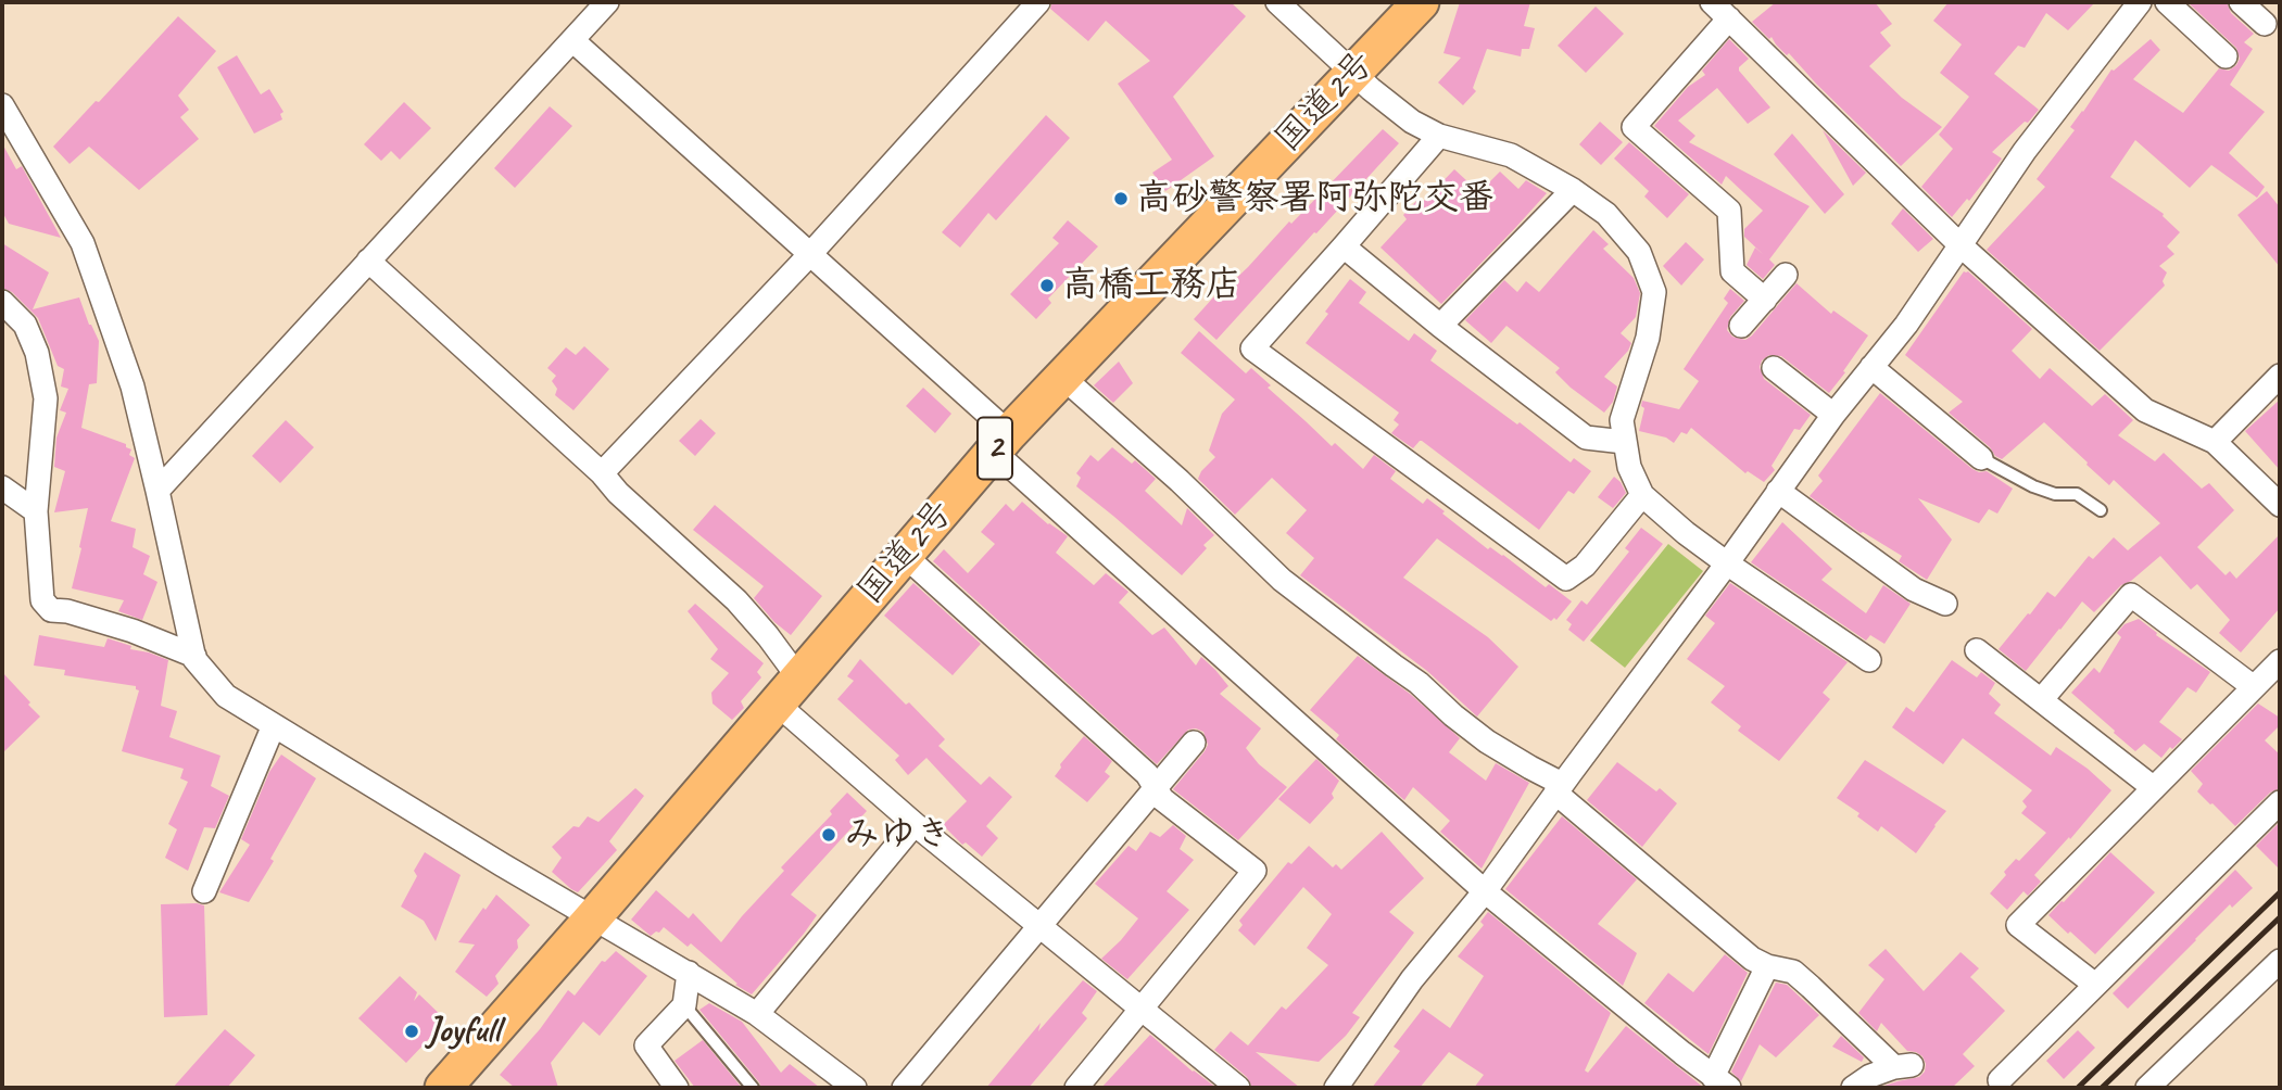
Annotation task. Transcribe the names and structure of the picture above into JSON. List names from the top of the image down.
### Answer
{
  "streets": {
    "highway": ["国道2号", "2"]
  },
  "places": [
    "高砂警察署阿弥陀交番",
    "高橋工務店",
    "みゆき",
    "Joyfull"
  ]
}
